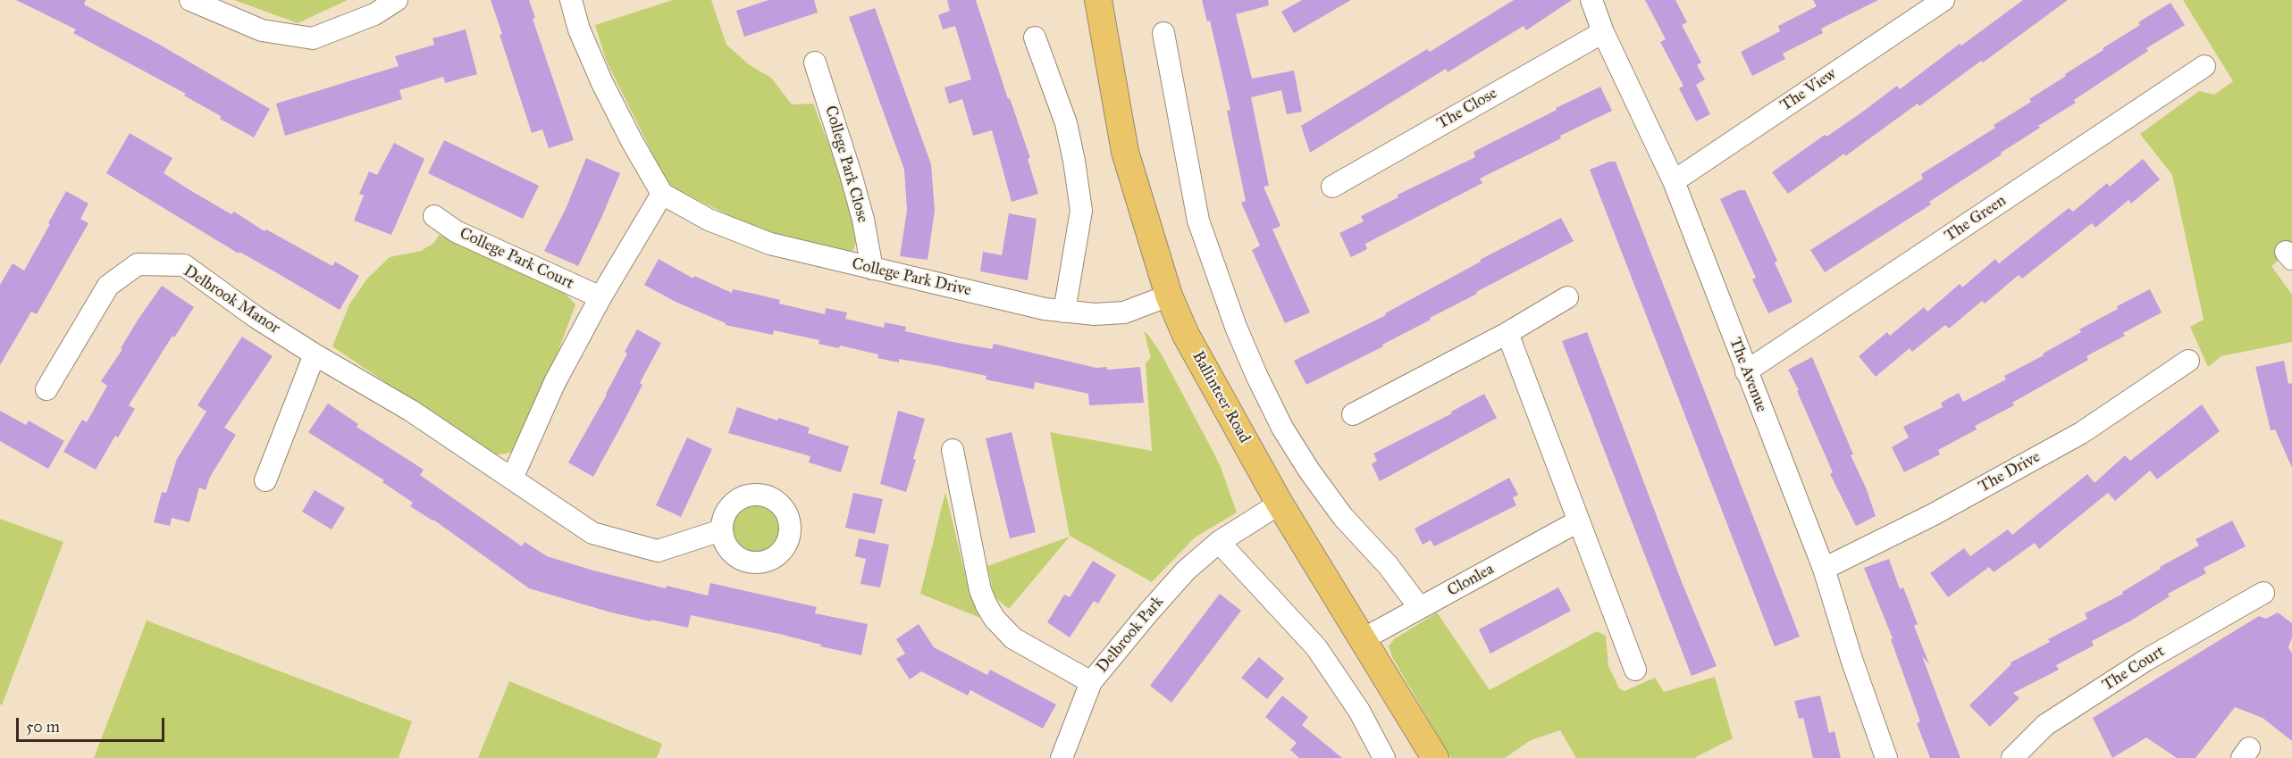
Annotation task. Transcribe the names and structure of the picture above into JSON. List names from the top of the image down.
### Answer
{
  "streets": {
    "main road": ["Ballinteer Road"],
    "street": [
      "The View",
      "The Close",
      "College Park Close",
      "The Green",
      "College Park Court",
      "College Park Drive",
      "Delbrook Manor",
      "The Avenue",
      "The Drive",
      "Clonlea",
      "Delbrook Park",
      "The Court"
    ]
  },
  "crossings": [
    ["The View", "The Avenue"],
    ["The Close", "The Avenue"],
    ["College Park Close", "College Park Drive"],
    ["The Green", "The Avenue"],
    ["College Park Drive", "Ballinteer Road"],
    ["The Avenue", "The Drive"],
    ["Ballinteer Road", "Clonlea"],
    ["Ballinteer Road", "Delbrook Park"]
  ],
  "scale_bar": "50 m"
}
